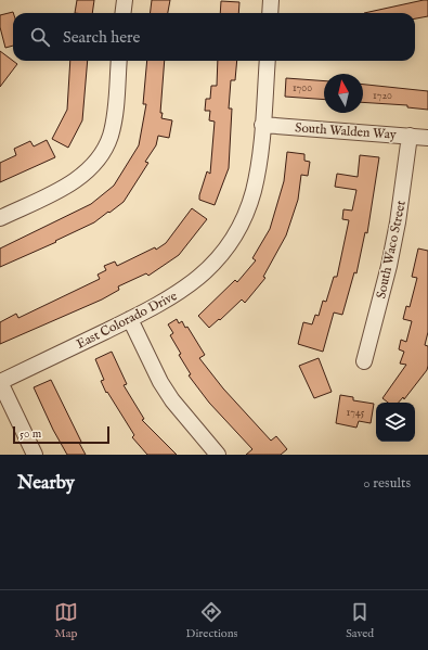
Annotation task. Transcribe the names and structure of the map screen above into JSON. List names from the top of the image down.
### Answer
{
  "streets": {
    "street": ["South Walden Way", "South Waco Street", "East Colorado Drive"]
  },
  "crossings": [
    ["South Walden Way", "South Waco Street"],
    ["South Walden Way", "East Colorado Drive"]
  ],
  "house_numbers": ["1700", "1720", "1745"],
  "scale_bar": "50 m",
  "north": "top",
  "page": {
    "search": "Search here",
    "scale": "50 m",
    "heading": ["Nearby", "0 results"],
    "nav": ["Map", "Directions", "Saved"]
  }
}
